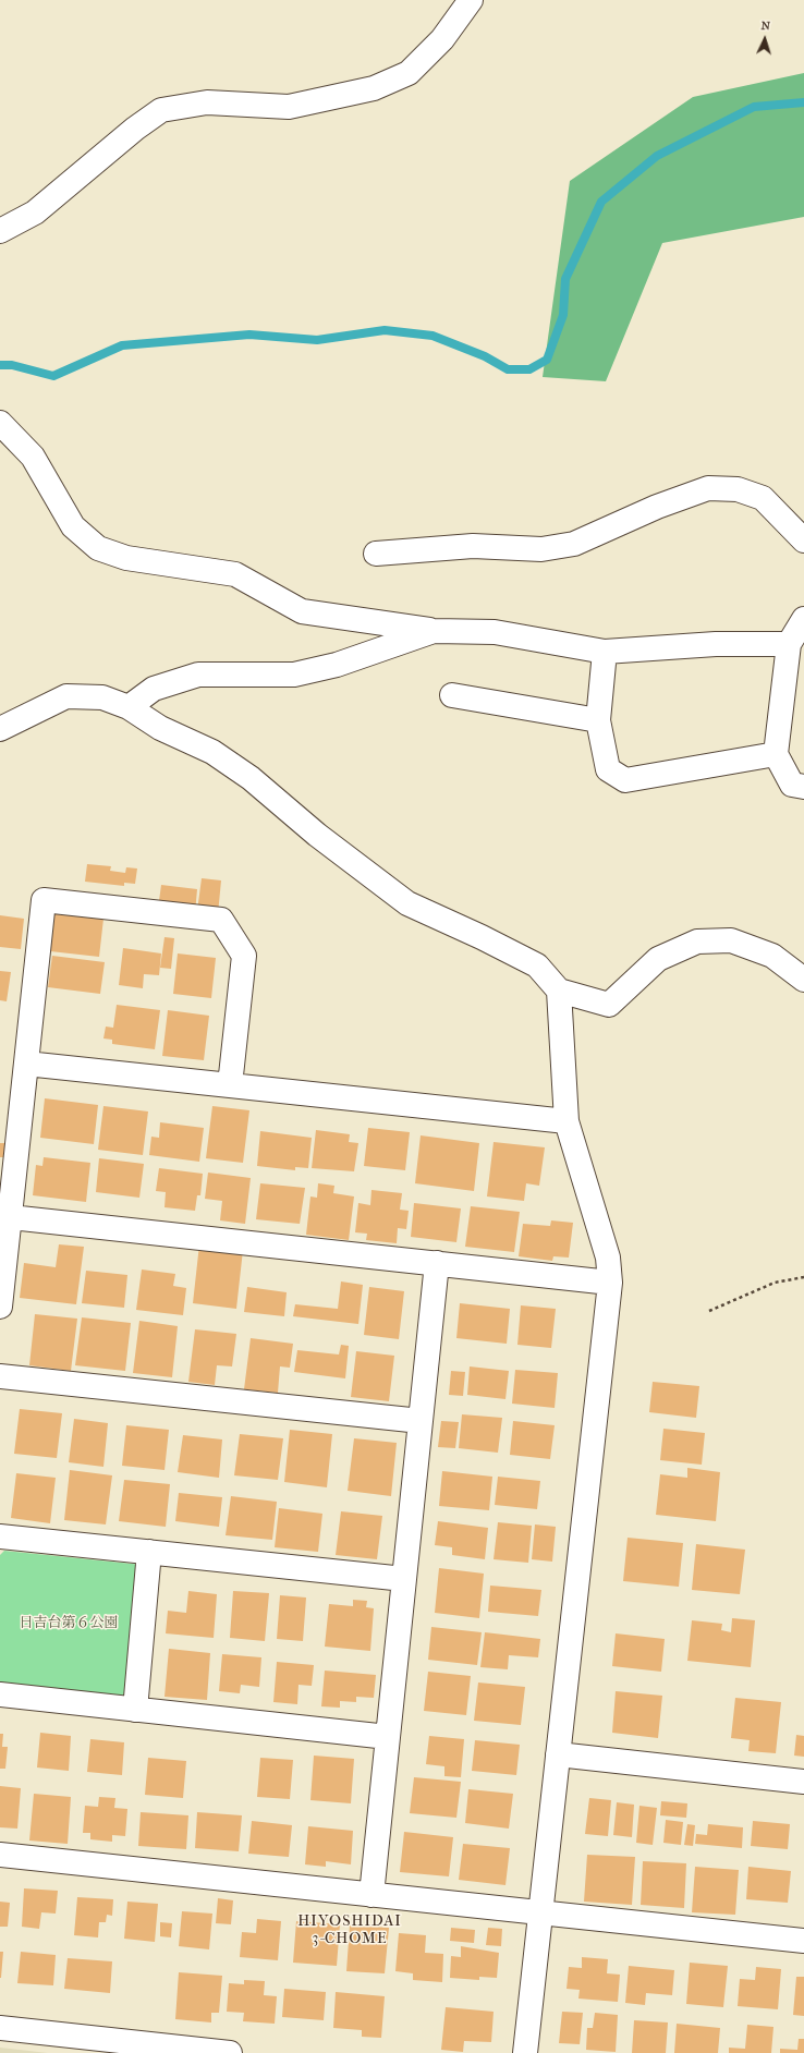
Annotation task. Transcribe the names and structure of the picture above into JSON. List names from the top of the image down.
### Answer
{
  "districts": ["HIYOSHIDAI 3-CHOME"],
  "parks": ["日吉台第６公園"],
  "north": "top"
}
